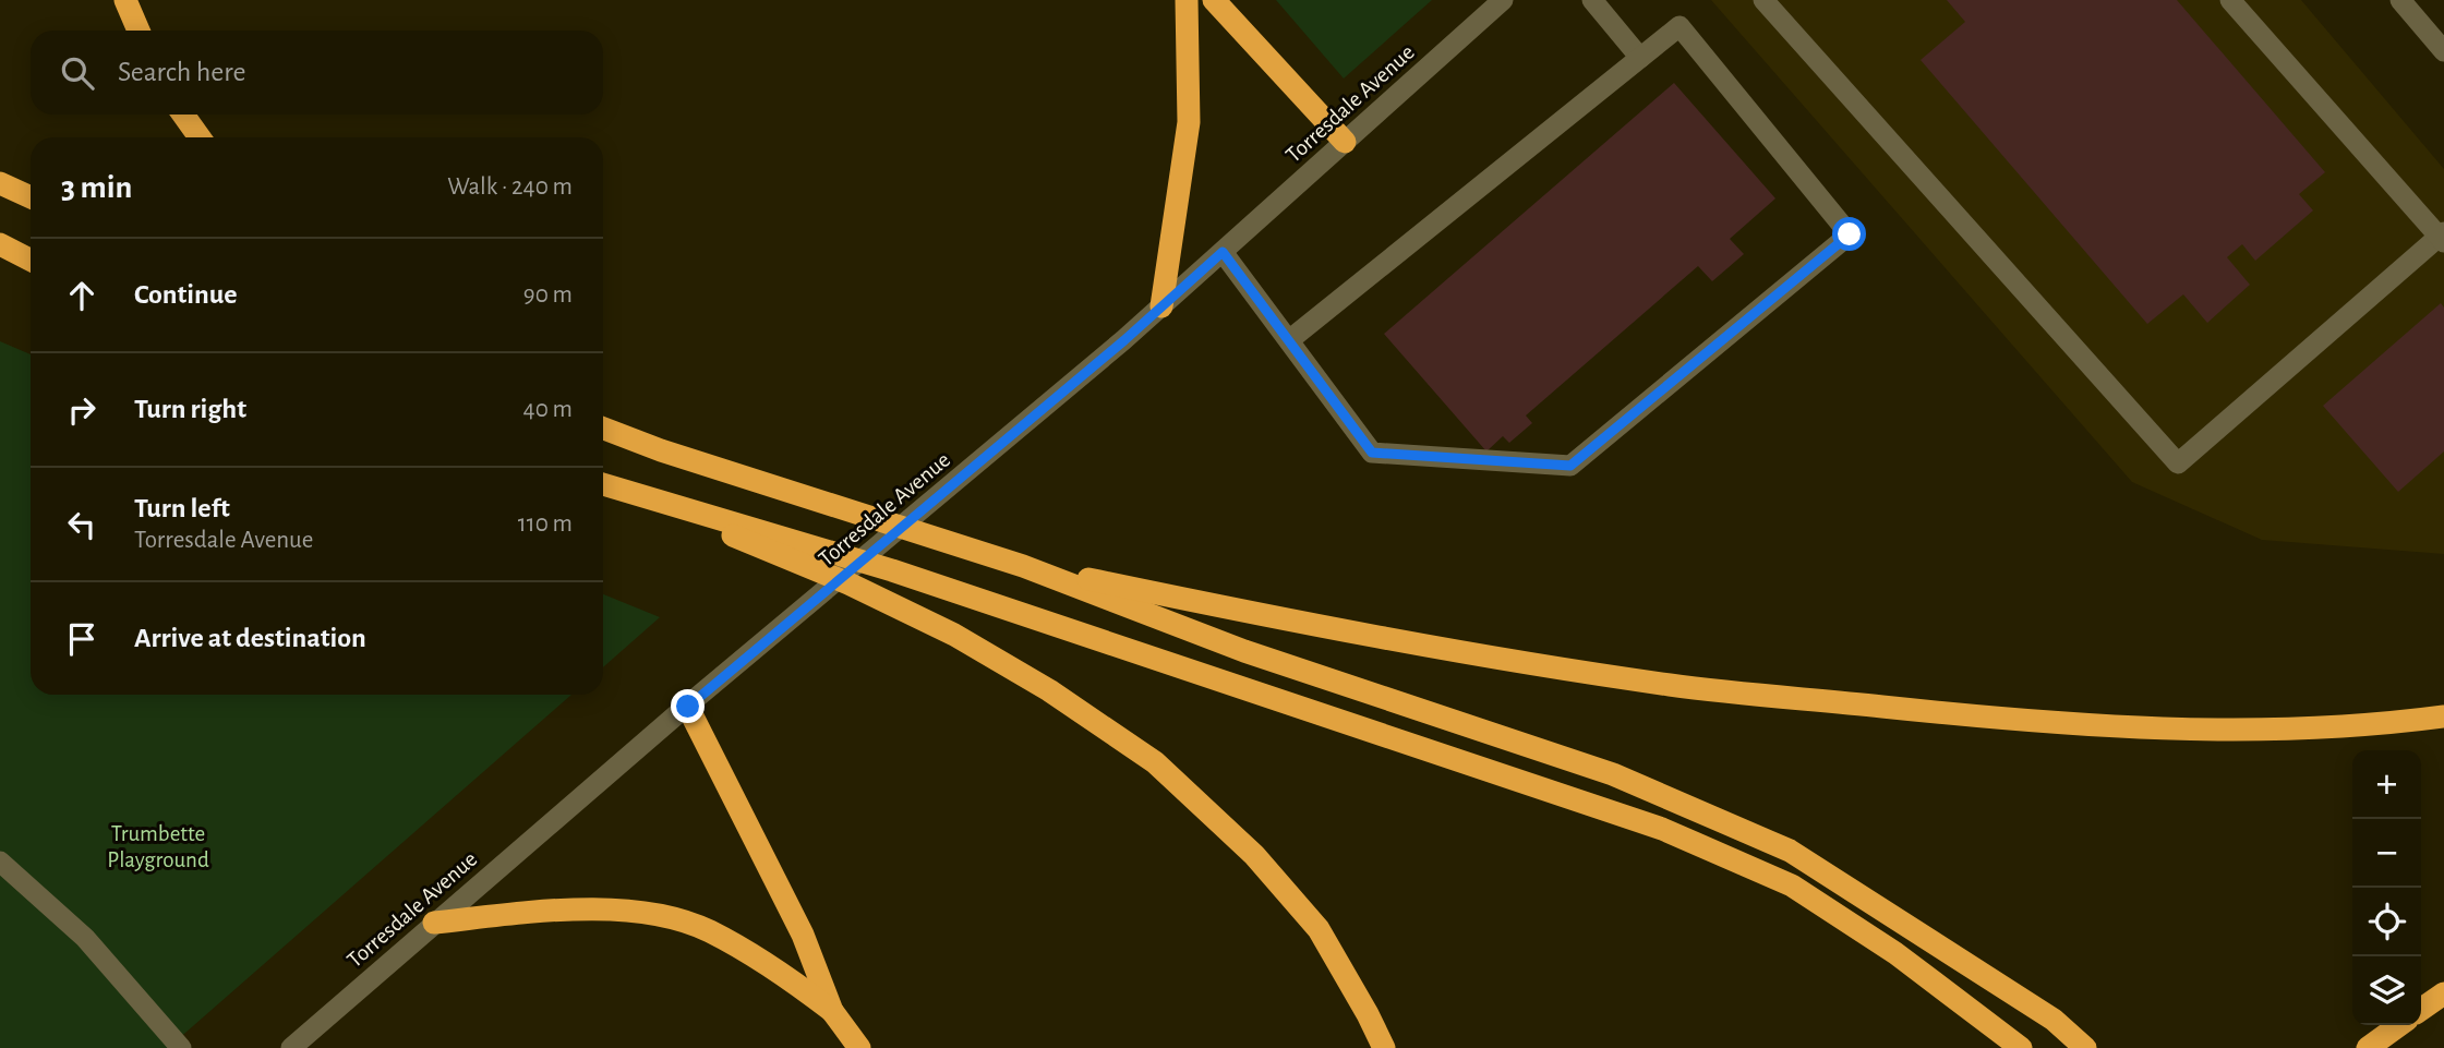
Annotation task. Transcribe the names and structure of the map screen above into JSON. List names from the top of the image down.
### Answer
{
  "streets": {
    "street": ["Torresdale Avenue"]
  },
  "parks": ["Trumbette Playground"],
  "page": {
    "search": "Search here",
    "heading": ["3 min", "Walk · 240 m"],
    "list": [
      ["Continue", "90 m"],
      ["Turn right", "40 m"],
      ["Turn left", "Torresdale Avenue", "110 m"],
      "Arrive at destination"
    ],
    "map_buttons": ["+", "−"]
  }
}
